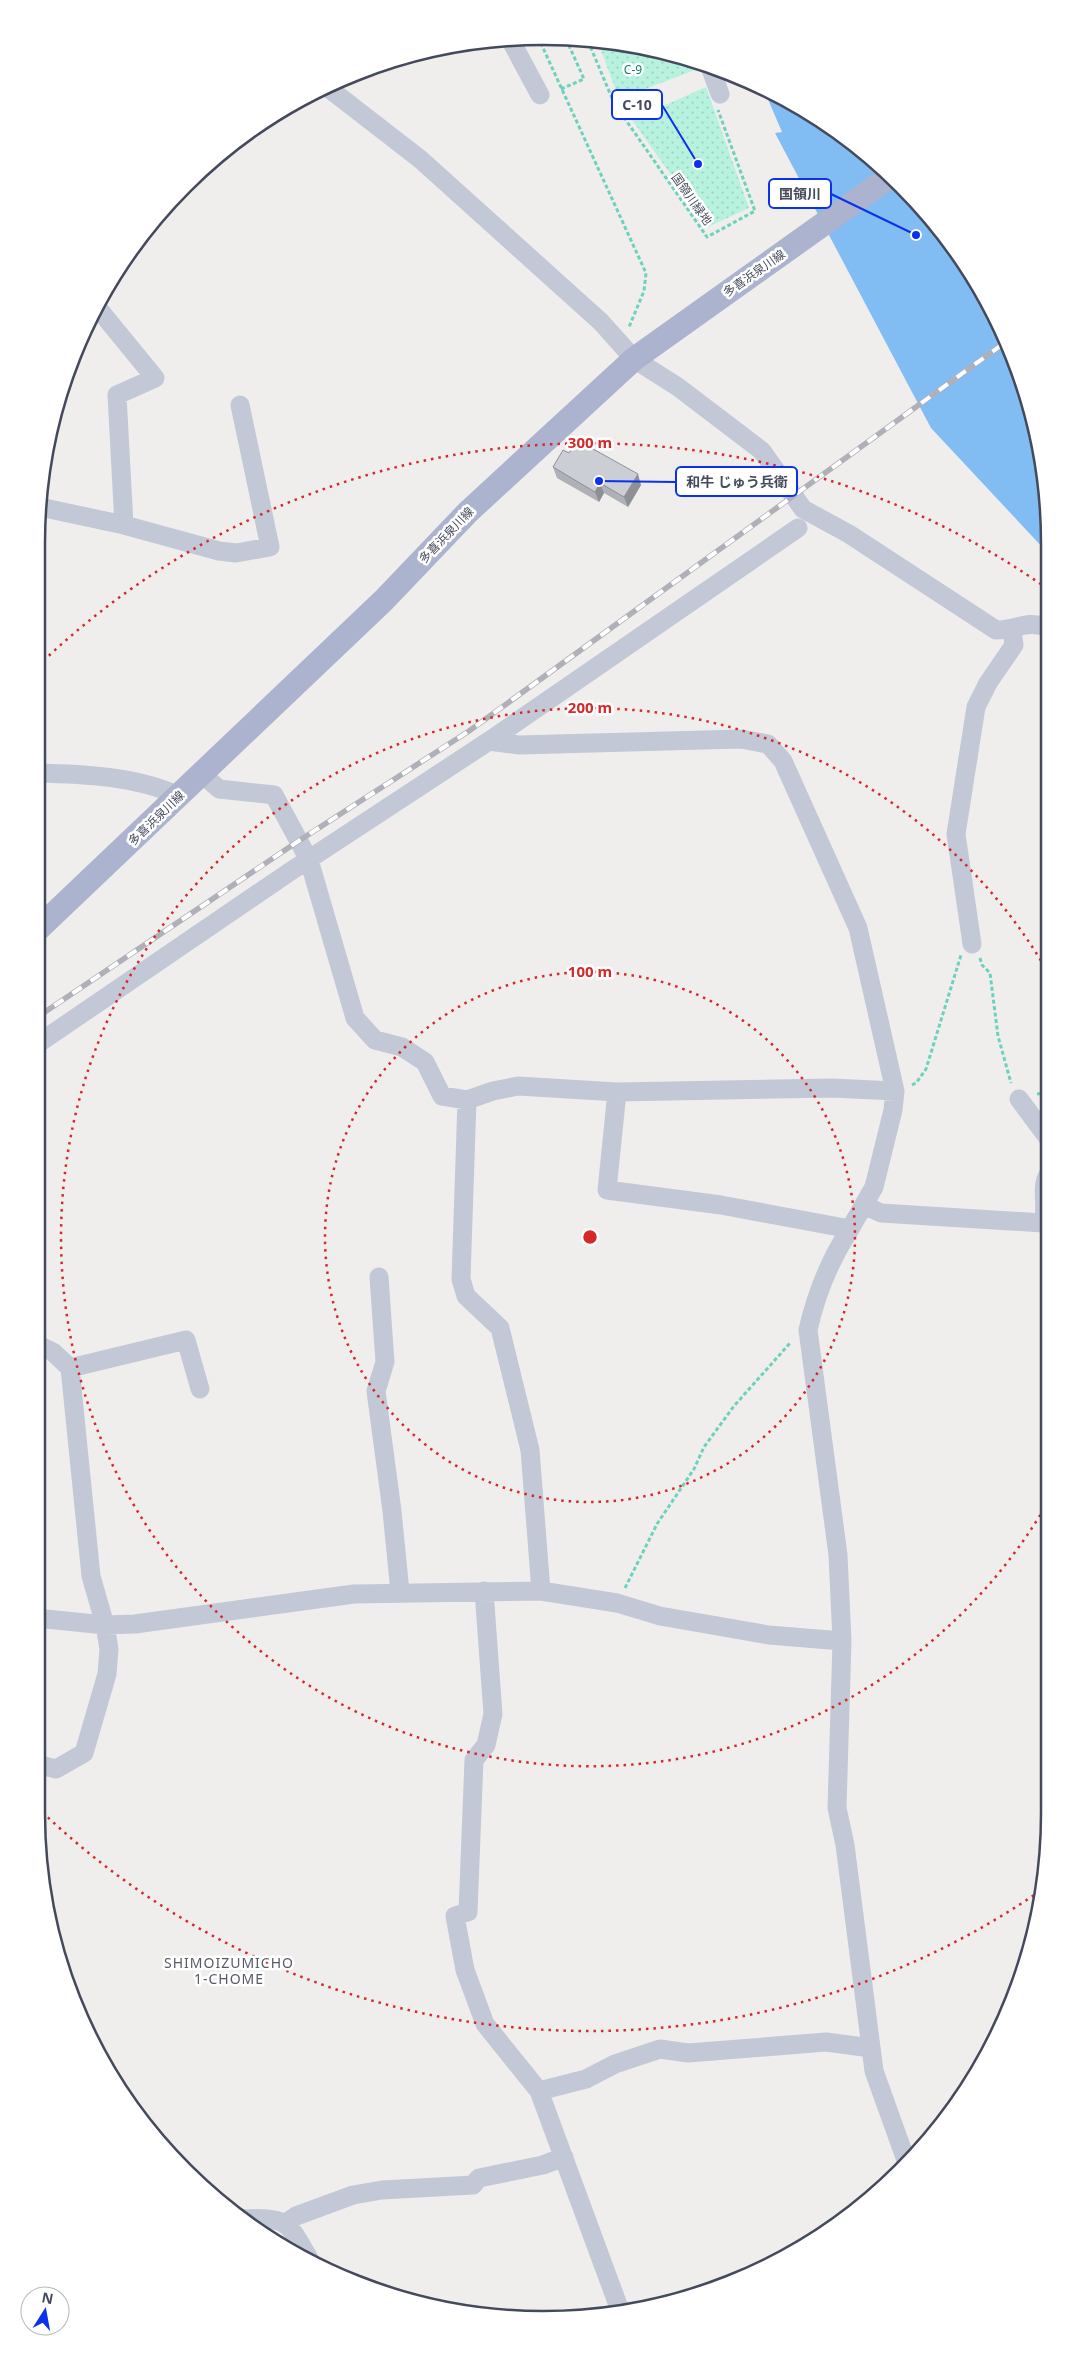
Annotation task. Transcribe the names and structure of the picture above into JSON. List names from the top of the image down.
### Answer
{
  "streets": {
    "main road": ["多喜浜泉川線"],
    "path": ["国領川緑地"]
  },
  "districts": ["SHIMOIZUMICHO 1-CHOME"],
  "parks": ["C-9"],
  "places": ["C-10", "国領川", "和牛 じゅう兵衛"],
  "north": "top",
  "rings": ["300 m", "200 m", "100 m"]
}
